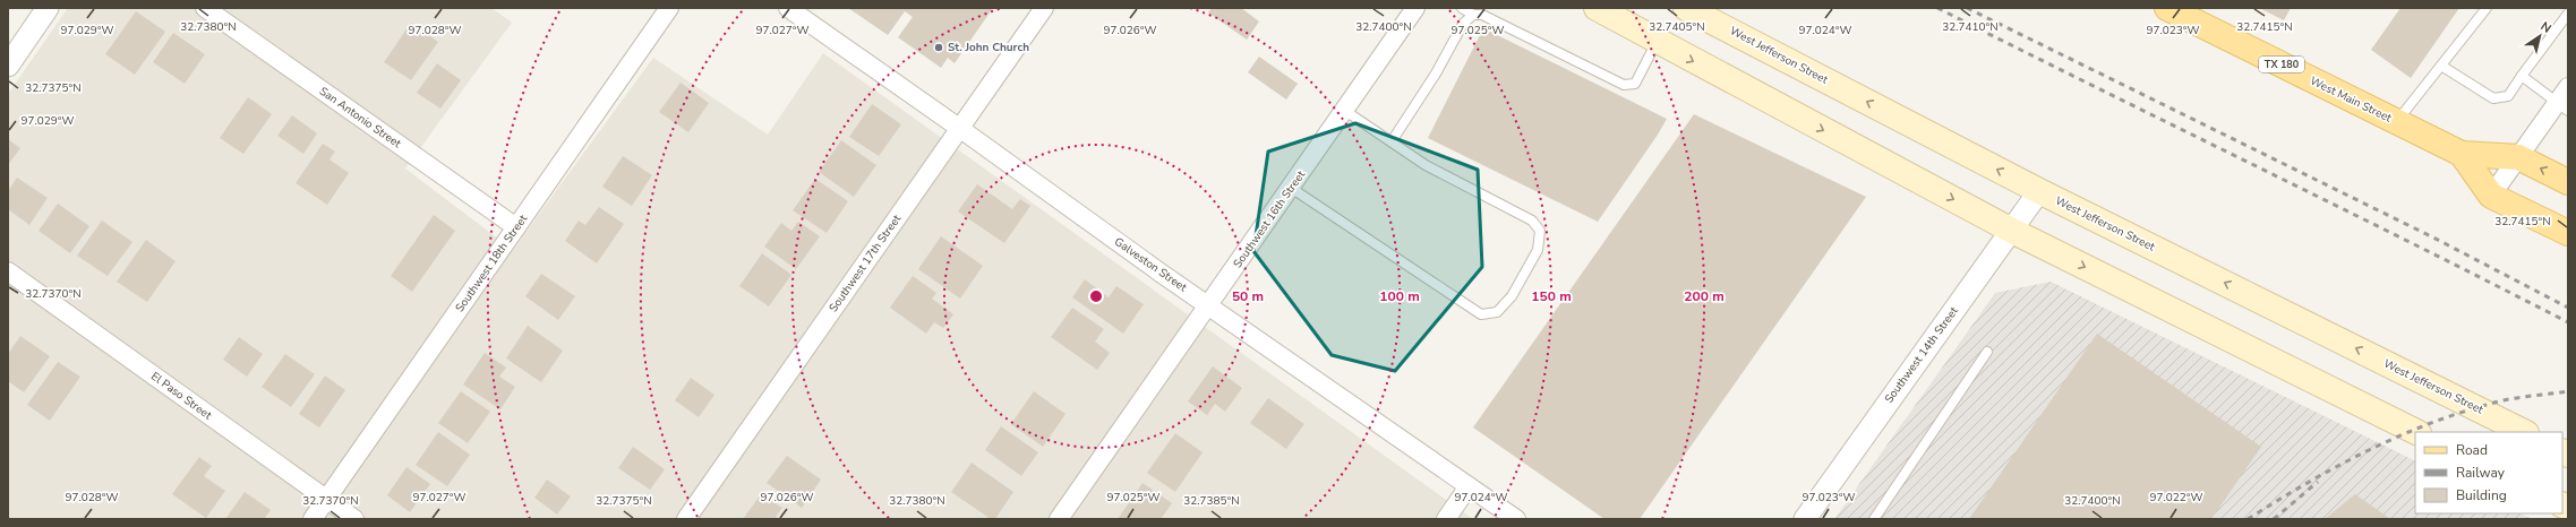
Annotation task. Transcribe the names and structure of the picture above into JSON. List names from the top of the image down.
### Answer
{
  "streets": {
    "main road": ["West Jefferson Street", "TX 180", "West Main Street"],
    "street": [
      "San Antonio Street",
      "Southwest 16th Street",
      "Southwest 18th Street",
      "Southwest 17th Street",
      "Galveston Street",
      "Southwest 14th Street",
      "El Paso Street"
    ]
  },
  "crossings": [
    ["West Jefferson Street", "Southwest 14th Street"],
    ["San Antonio Street", "Southwest 18th Street"],
    ["Southwest 16th Street", "Galveston Street"],
    ["Southwest 18th Street", "El Paso Street"],
    ["Southwest 17th Street", "Galveston Street"]
  ],
  "places": ["St. John Church"],
  "legend": ["Road", "Railway", "Building"],
  "north": "top right",
  "coordinates": [
    "32.7410°N",
    "32.7380°N",
    "32.7400°N",
    "32.7405°N",
    "32.7415°N",
    "97.029°W",
    "97.028°W",
    "97.027°W",
    "97.026°W",
    "97.025°W",
    "97.024°W",
    "97.023°W",
    "32.7375°N",
    "32.7370°N",
    "97.022°W",
    "32.7385°N"
  ],
  "rings": [
    "50 m",
    "100 m",
    "150 m",
    "200 m"
  ]
}
